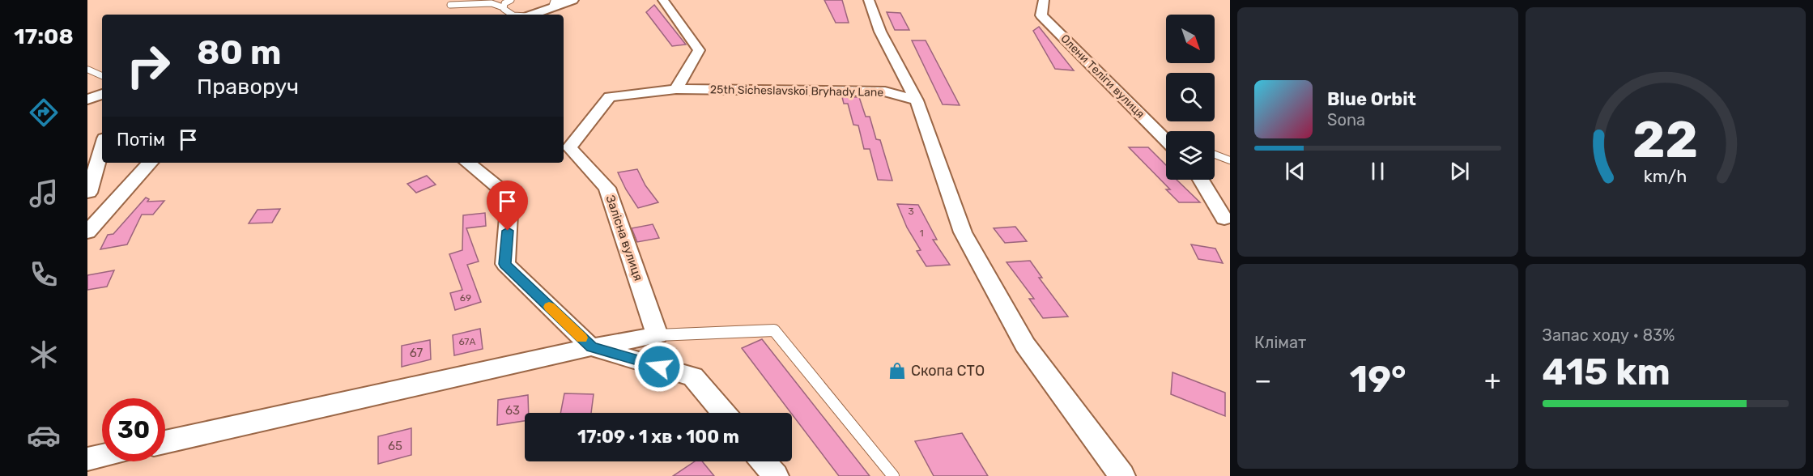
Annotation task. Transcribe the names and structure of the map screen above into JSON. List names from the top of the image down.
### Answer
{
  "streets": {
    "street": ["Олени Теліги вулиця", "25th Sicheslavskoi Bryhady Lane", "Залісна вулиця"]
  },
  "crossings": [
    ["25th Sicheslavskoi Bryhady Lane", "Залісна вулиця"]
  ],
  "places": {
    "shop": ["Скопа СТО"]
  },
  "house_numbers": [
    "3",
    "1",
    "69",
    "67А",
    "67",
    "63",
    "65"
  ],
  "north": "bottom right",
  "page": {
    "tabs": "17:08",
    "turn": ["80 m", "Праворуч"],
    "song": ["Blue Orbit", "Sona"],
    "then": "Потім",
    "tile": [
      "Клімат",
      ["Запас ходу · 83%", "415 km"]
    ],
    "heat": ["−", "19°", "+"],
    "limit": "30",
    "trip": "17:09 · 1 хв · 100 m",
    "gauge": ["22", "km/h"]
  }
}
